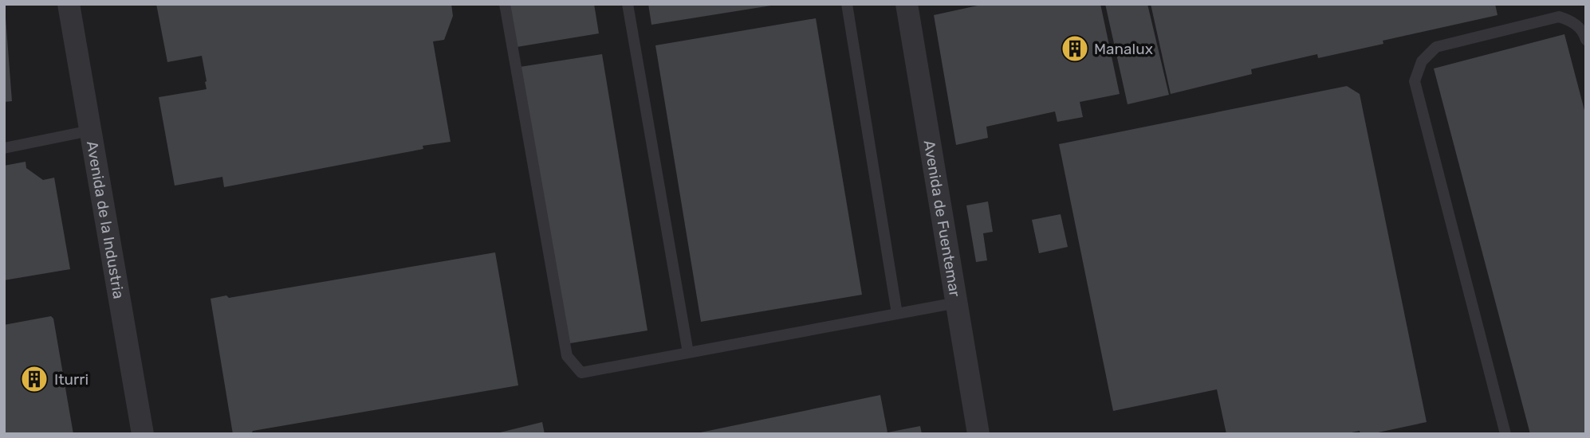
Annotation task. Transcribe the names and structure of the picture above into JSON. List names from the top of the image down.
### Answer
{
  "streets": {
    "street": ["Avenida de la Industria", "Avenida de Fuentemar"]
  },
  "places": {
    "building": ["Manalux", "Iturri"]
  }
}
